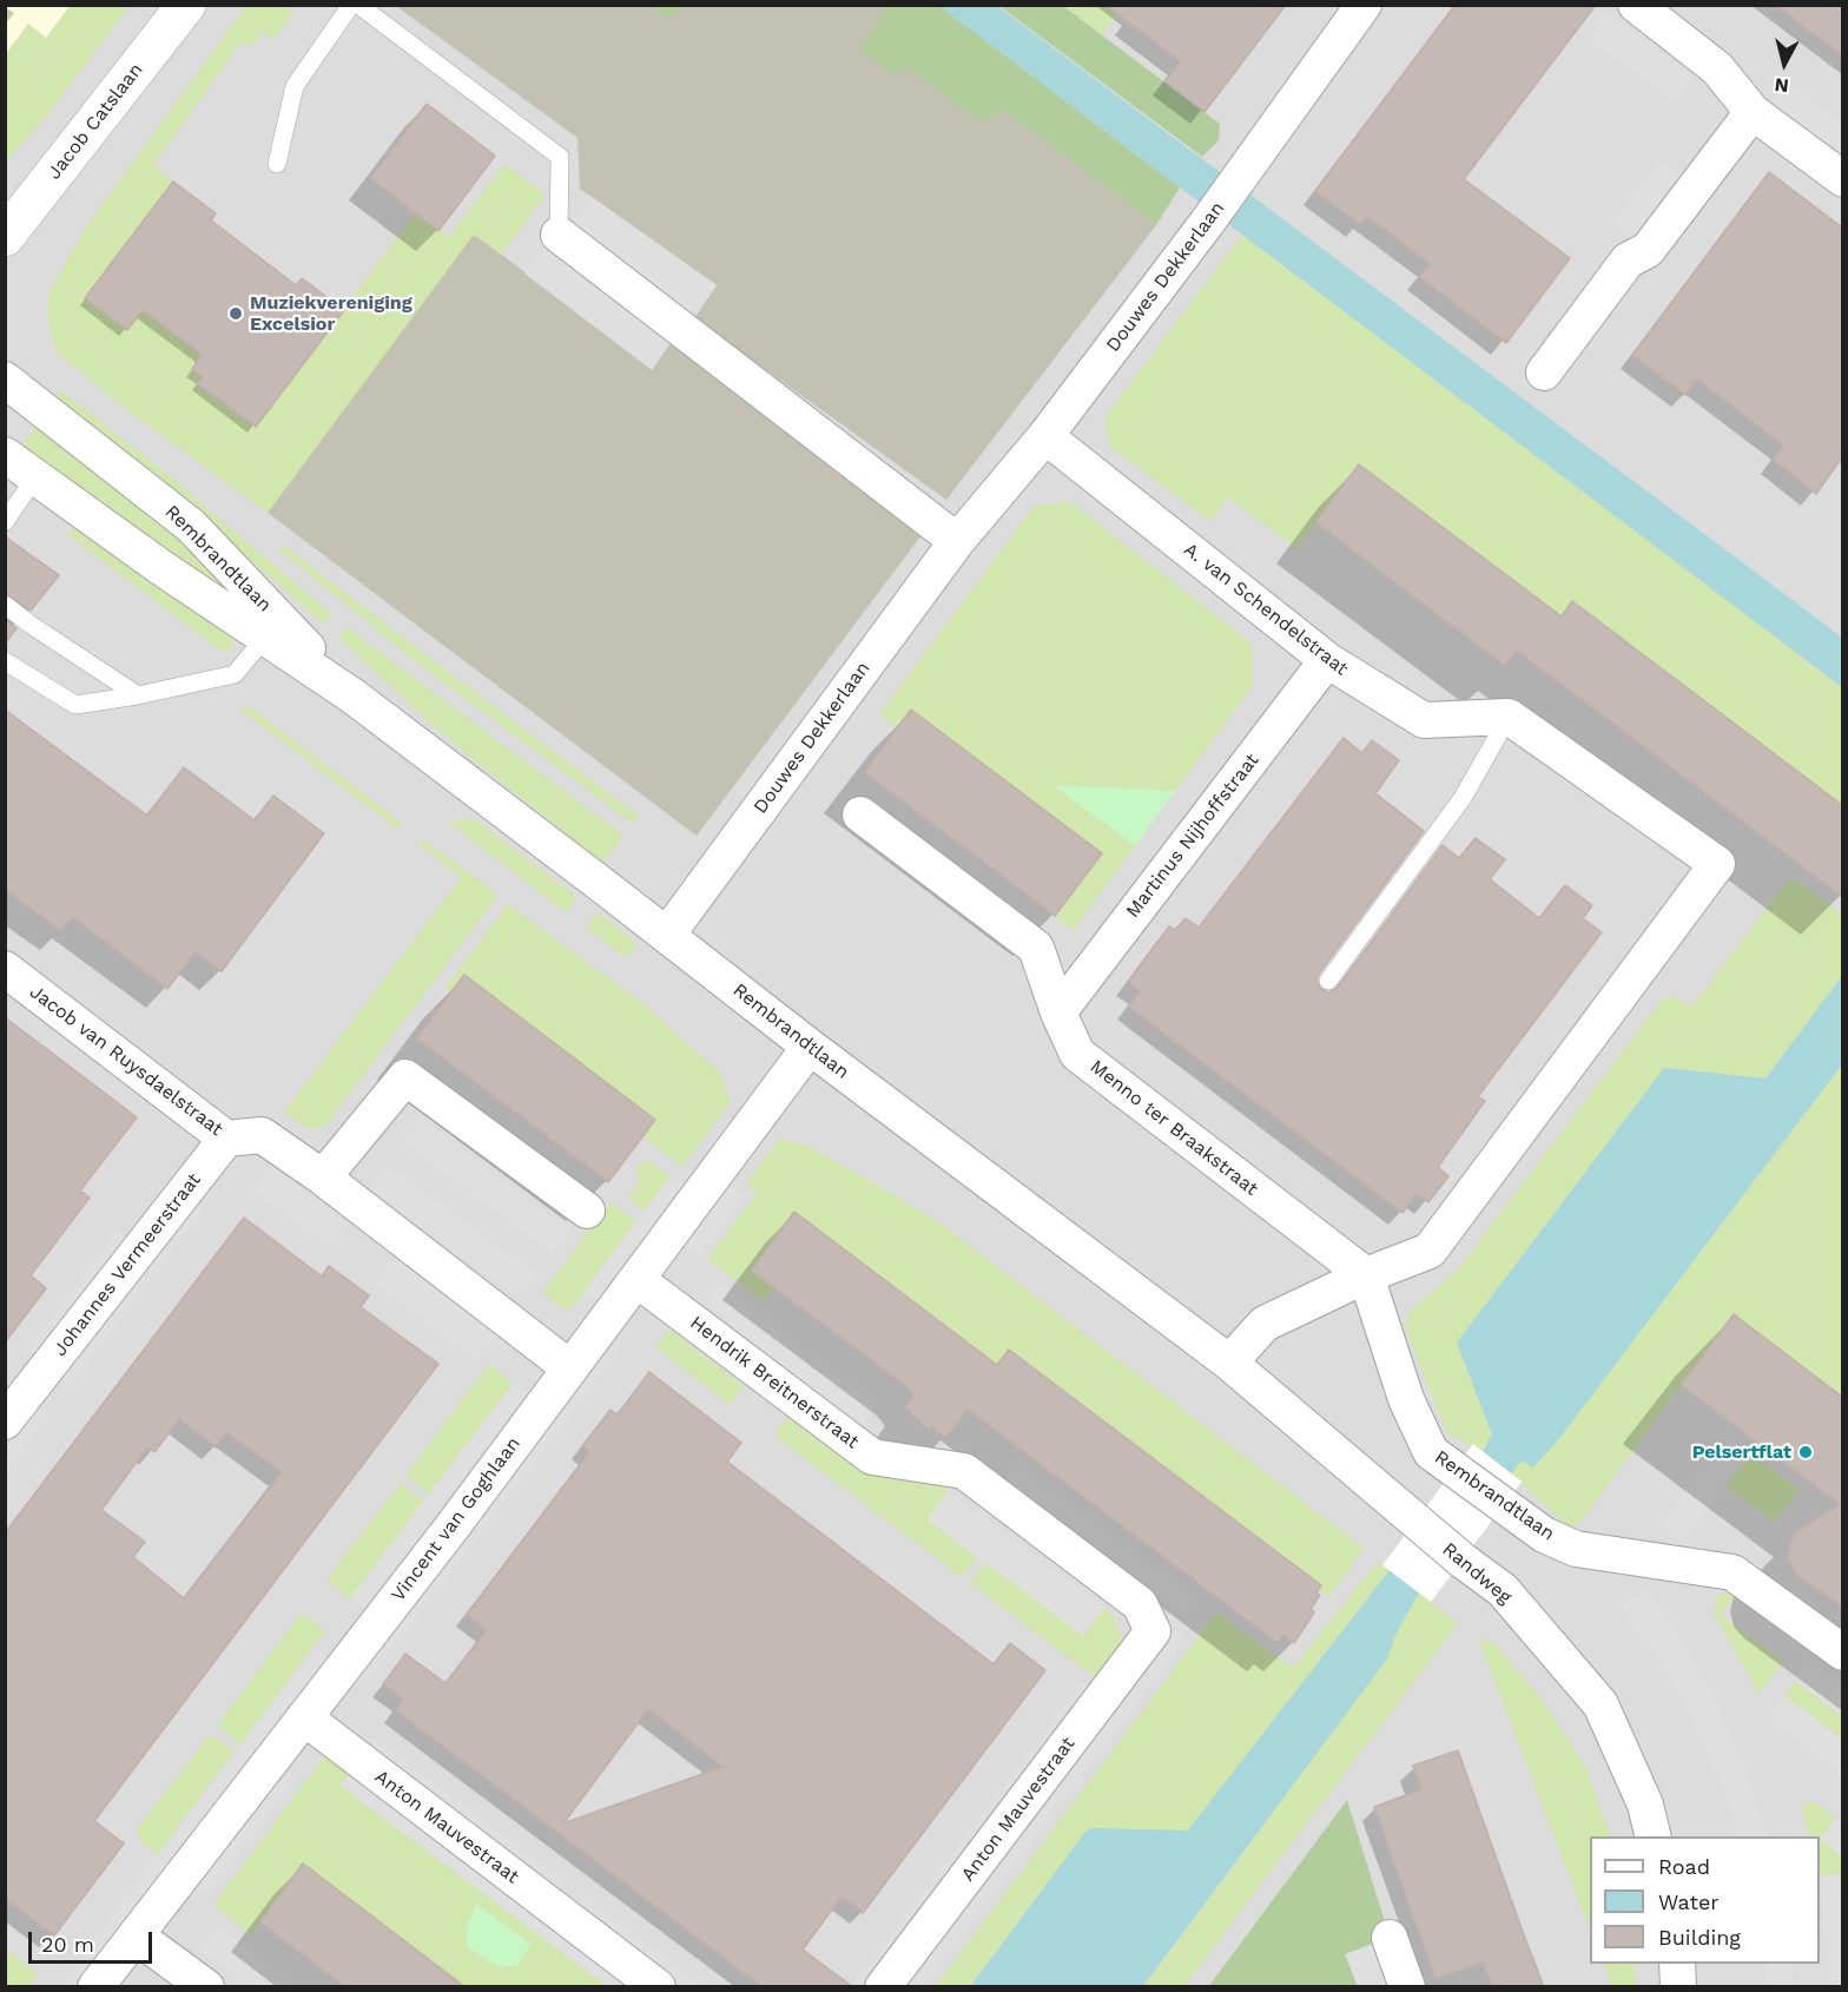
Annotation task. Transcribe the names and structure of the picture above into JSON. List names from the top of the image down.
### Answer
{
  "streets": {
    "street": [
      "Jacob Catslaan",
      "Douwes Dekkerlaan",
      "Rembrandtlaan",
      "A. van Schendelstraat",
      "Martinus Nijhoffstraat",
      "Jacob van Ruysdaelstraat",
      "Menno ter Braakstraat",
      "Johannes Vermeerstraat",
      "Hendrik Breitnerstraat",
      "Vincent van Goghlaan",
      "Randweg",
      "Anton Mauvestraat"
    ]
  },
  "crossings": [
    ["Douwes Dekkerlaan", "Rembrandtlaan"],
    ["Douwes Dekkerlaan", "A. van Schendelstraat"],
    ["Rembrandtlaan", "Menno ter Braakstraat"],
    ["Rembrandtlaan", "Vincent van Goghlaan"],
    ["Rembrandtlaan", "Randweg"],
    ["A. van Schendelstraat", "Martinus Nijhoffstraat"],
    ["Martinus Nijhoffstraat", "Menno ter Braakstraat"],
    ["Jacob van Ruysdaelstraat", "Johannes Vermeerstraat"],
    ["Jacob van Ruysdaelstraat", "Vincent van Goghlaan"],
    ["Hendrik Breitnerstraat", "Vincent van Goghlaan"],
    ["Hendrik Breitnerstraat", "Anton Mauvestraat"],
    ["Vincent van Goghlaan", "Anton Mauvestraat"]
  ],
  "places": ["Muziekvereniging Excelsior", "Pelsertflat"],
  "legend": ["Road", "Water", "Building"],
  "scale_bar": "20 m",
  "north": "bottom"
}
